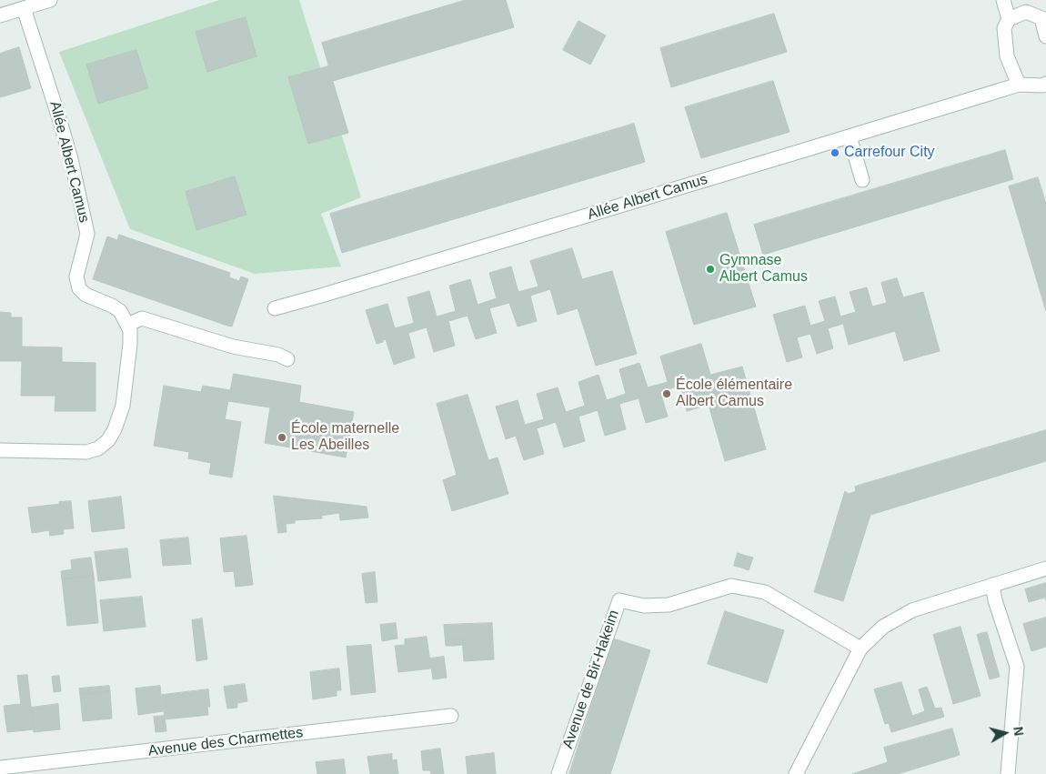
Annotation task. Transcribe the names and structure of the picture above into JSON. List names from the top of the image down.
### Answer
{
  "streets": {
    "street": ["Allée Albert Camus", "Avenue de Bir-Hakeim", "Avenue des Charmettes"]
  },
  "places": [
    "Carrefour City",
    "Gymnase Albert Camus",
    "École élémentaire Albert Camus",
    "École maternelle Les Abeilles"
  ],
  "north": "right"
}
